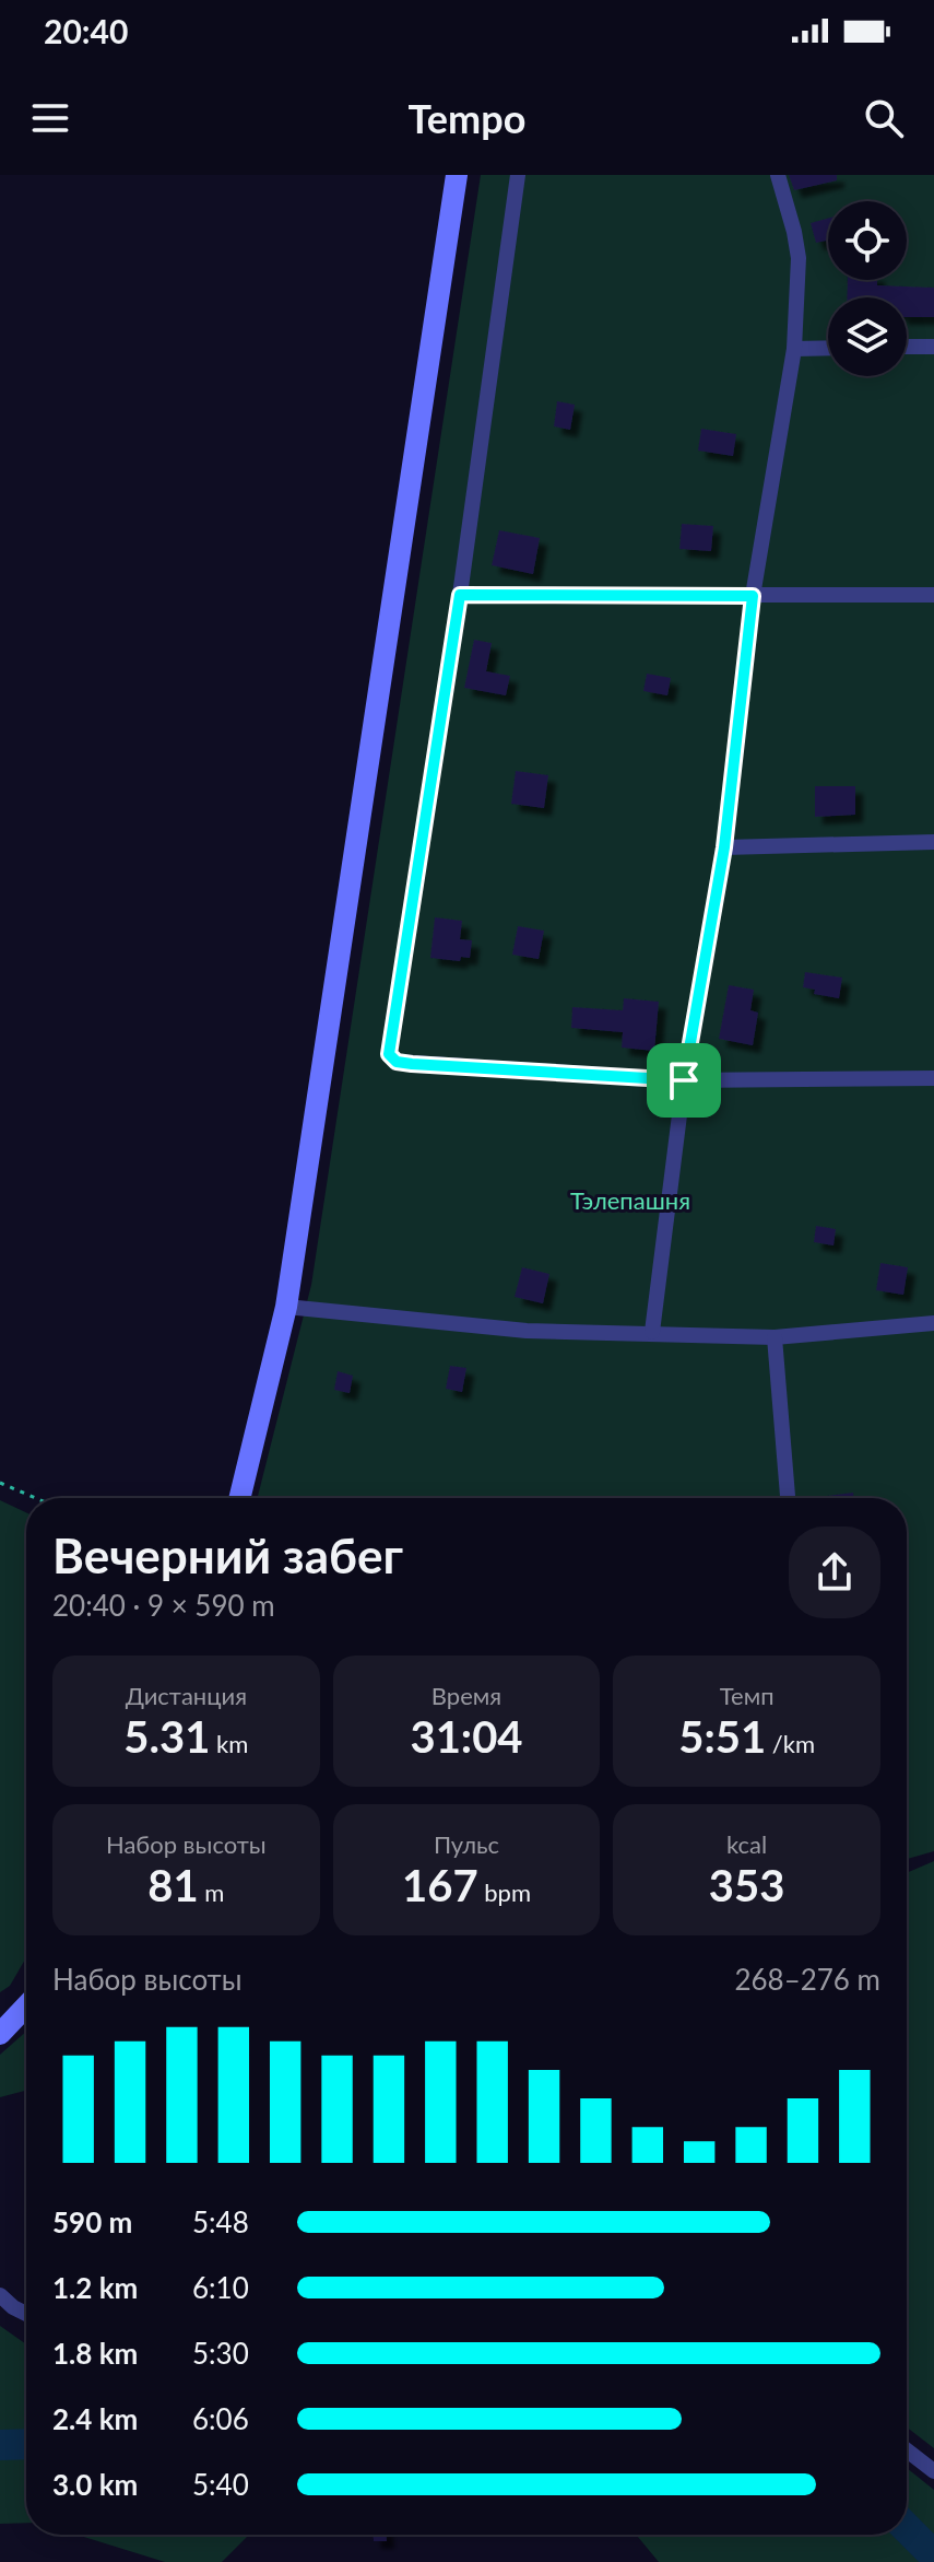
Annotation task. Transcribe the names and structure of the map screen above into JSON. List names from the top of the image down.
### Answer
{
  "parks": ["Тэлепашня"],
  "page": {
    "status": "20:40",
    "header": "Tempo",
    "heading": ["Вечерний забег", "20:40 · 9 × 590 m"],
    "stats": [
      ["Дистанция", "5.31 km"],
      ["Время", "31:04"],
      ["Темп", "5:51 /km"],
      ["Набор высоты", "81 m"],
      ["Пульс", "167 bpm"],
      ["kcal", "353"]
    ],
    "chart": ["Набор высоты", "268–276 m"],
    "list": [
      {
        "name": "590 m",
        "note": "5:48"
      },
      {
        "name": "1.2 km",
        "note": "6:10"
      },
      {
        "name": "1.8 km",
        "note": "5:30"
      },
      {
        "name": "2.4 km",
        "note": "6:06"
      },
      {
        "name": "3.0 km",
        "note": "5:40"
      }
    ]
  }
}
